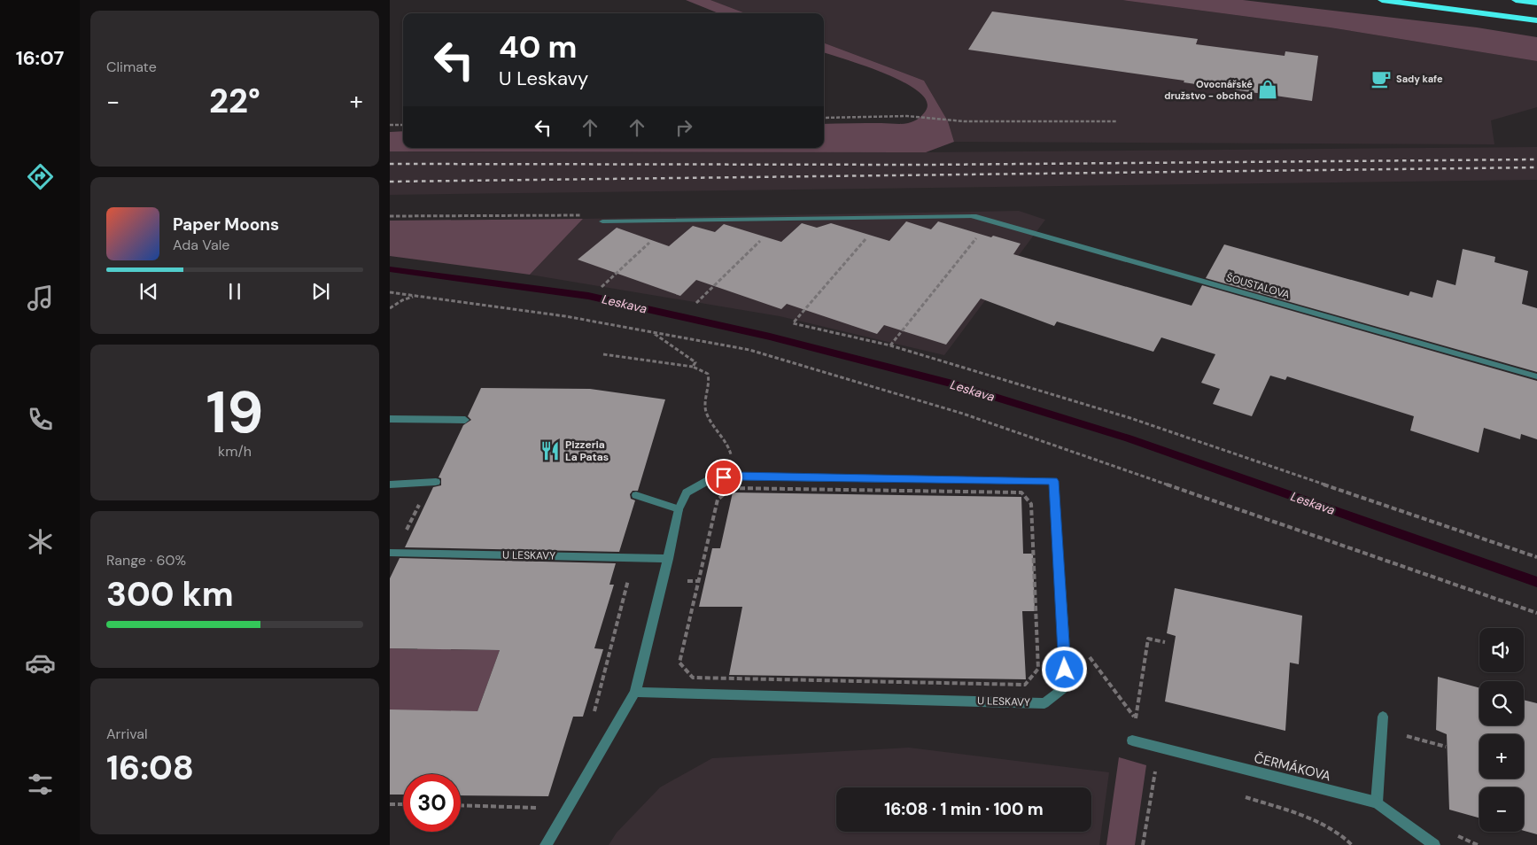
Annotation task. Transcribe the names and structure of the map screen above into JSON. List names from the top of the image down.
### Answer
{
  "streets": {
    "street": ["ŠOUSTALOVA", "U LESKAVY", "ČERMÁKOVA"]
  },
  "water": ["Leskava"],
  "places": {
    "cafe": ["Sady kafe"],
    "shop": ["Ovocnářské družstvo - obchod"],
    "restaurant": ["Pizzeria La Patas"]
  },
  "page": {
    "tabs": "16:07",
    "tile": [
      "Climate",
      ["19", "km/h"],
      ["Range · 60%", "300 km"],
      ["Arrival", "16:08"]
    ],
    "turn": ["40 m", "U Leskavy"],
    "heat": ["−", "22°", "+"],
    "song": ["Paper Moons", "Ada Vale"],
    "map_buttons": ["+", "−"],
    "limit": "30",
    "trip": "16:08 · 1 min · 100 m"
  }
}
